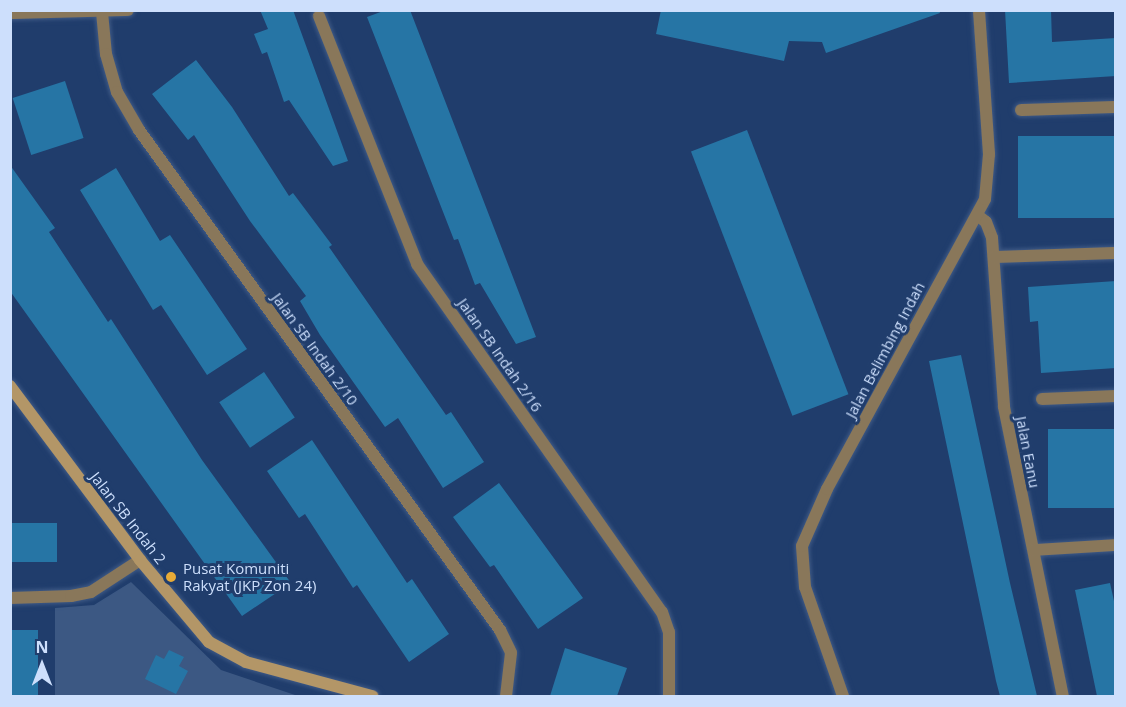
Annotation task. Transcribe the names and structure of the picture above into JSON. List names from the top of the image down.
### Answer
{
  "streets": {
    "street": [
      "Jalan SB Indah 2/10",
      "Jalan Belimbing Indah",
      "Jalan SB Indah 2/16",
      "Jalan Eanu",
      "Jalan SB Indah 2"
    ]
  },
  "crossings": [
    ["Jalan Belimbing Indah", "Jalan Eanu"]
  ],
  "places": ["Pusat Komuniti Rakyat (JKP Zon 24)"],
  "north": "top"
}
